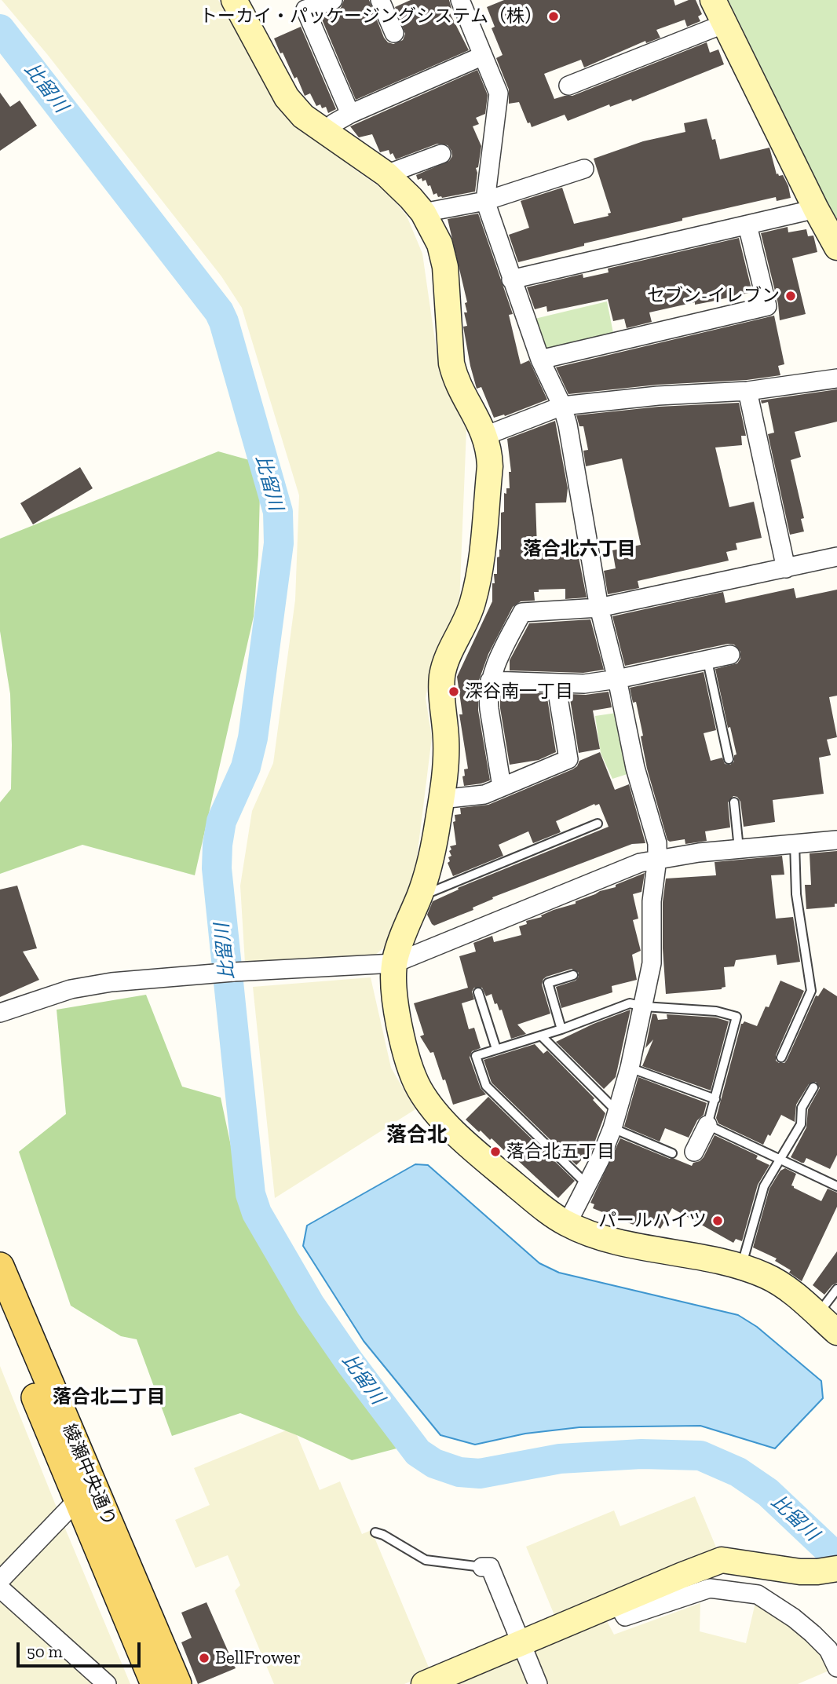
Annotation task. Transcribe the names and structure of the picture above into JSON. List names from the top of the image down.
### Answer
{
  "streets": {
    "main road": ["綾瀬中央通り"]
  },
  "districts": ["落合北六丁目", "落合北", "落合北二丁目"],
  "water": ["比留川"],
  "places": [
    "トーカイ・パッケージングシステム（株）",
    "セブン-イレブン",
    "深谷南一丁目",
    "落合北五丁目",
    "パールハイツ",
    "BellFrower"
  ],
  "scale_bar": "50 m"
}
